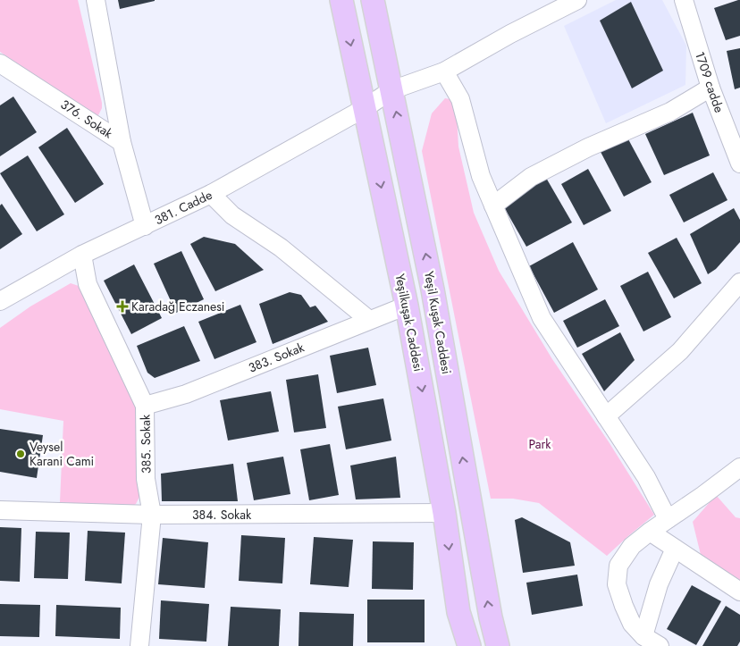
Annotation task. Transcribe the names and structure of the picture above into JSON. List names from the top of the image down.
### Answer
{
  "streets": {
    "main road": ["Yeşilkuşak Caddesi", "Yeşil Kuşak Caddesi"],
    "street": [
      "1709 cadde",
      "376. Sokak",
      "381. Cadde",
      "383. Sokak",
      "385. Sokak",
      "384. Sokak"
    ]
  },
  "crossings": [
    ["376. Sokak", "381. Cadde"],
    ["381. Cadde", "Yeşilkuşak Caddesi"],
    ["381. Cadde", "Yeşil Kuşak Caddesi"],
    ["381. Cadde", "385. Sokak"],
    ["Yeşilkuşak Caddesi", "383. Sokak"],
    ["Yeşilkuşak Caddesi", "384. Sokak"],
    ["383. Sokak", "385. Sokak"],
    ["385. Sokak", "384. Sokak"]
  ],
  "one_way": ["Yeşilkuşak Caddesi", "Yeşil Kuşak Caddesi"],
  "parks": ["Park"],
  "places": {
    "health": ["Karadağ Eczanesi"],
    "other": ["Veysel Karani Cami"]
  }
}
